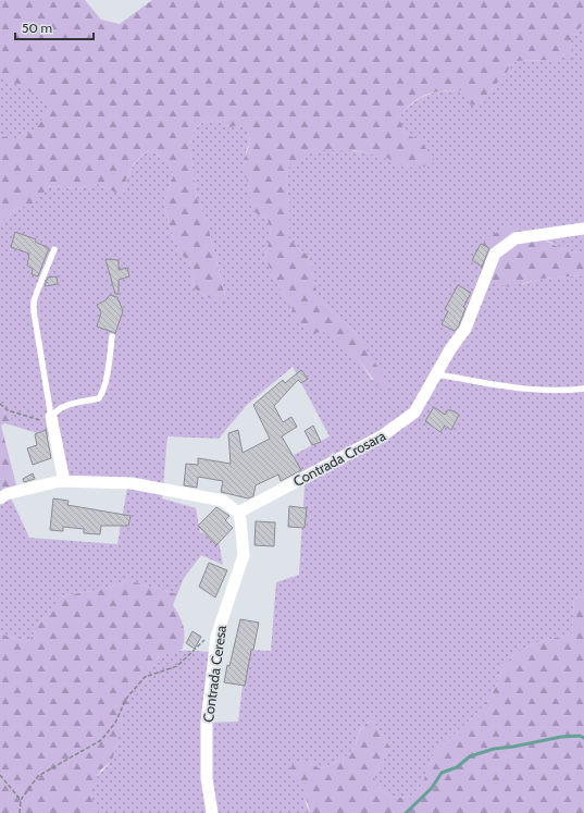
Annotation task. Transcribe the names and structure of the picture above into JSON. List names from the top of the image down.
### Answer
{
  "streets": {
    "street": ["Contrada Crosara", "Contrada Ceresa"]
  },
  "crossings": [
    ["Contrada Crosara", "Contrada Ceresa"]
  ],
  "scale_bar": "50 m"
}
